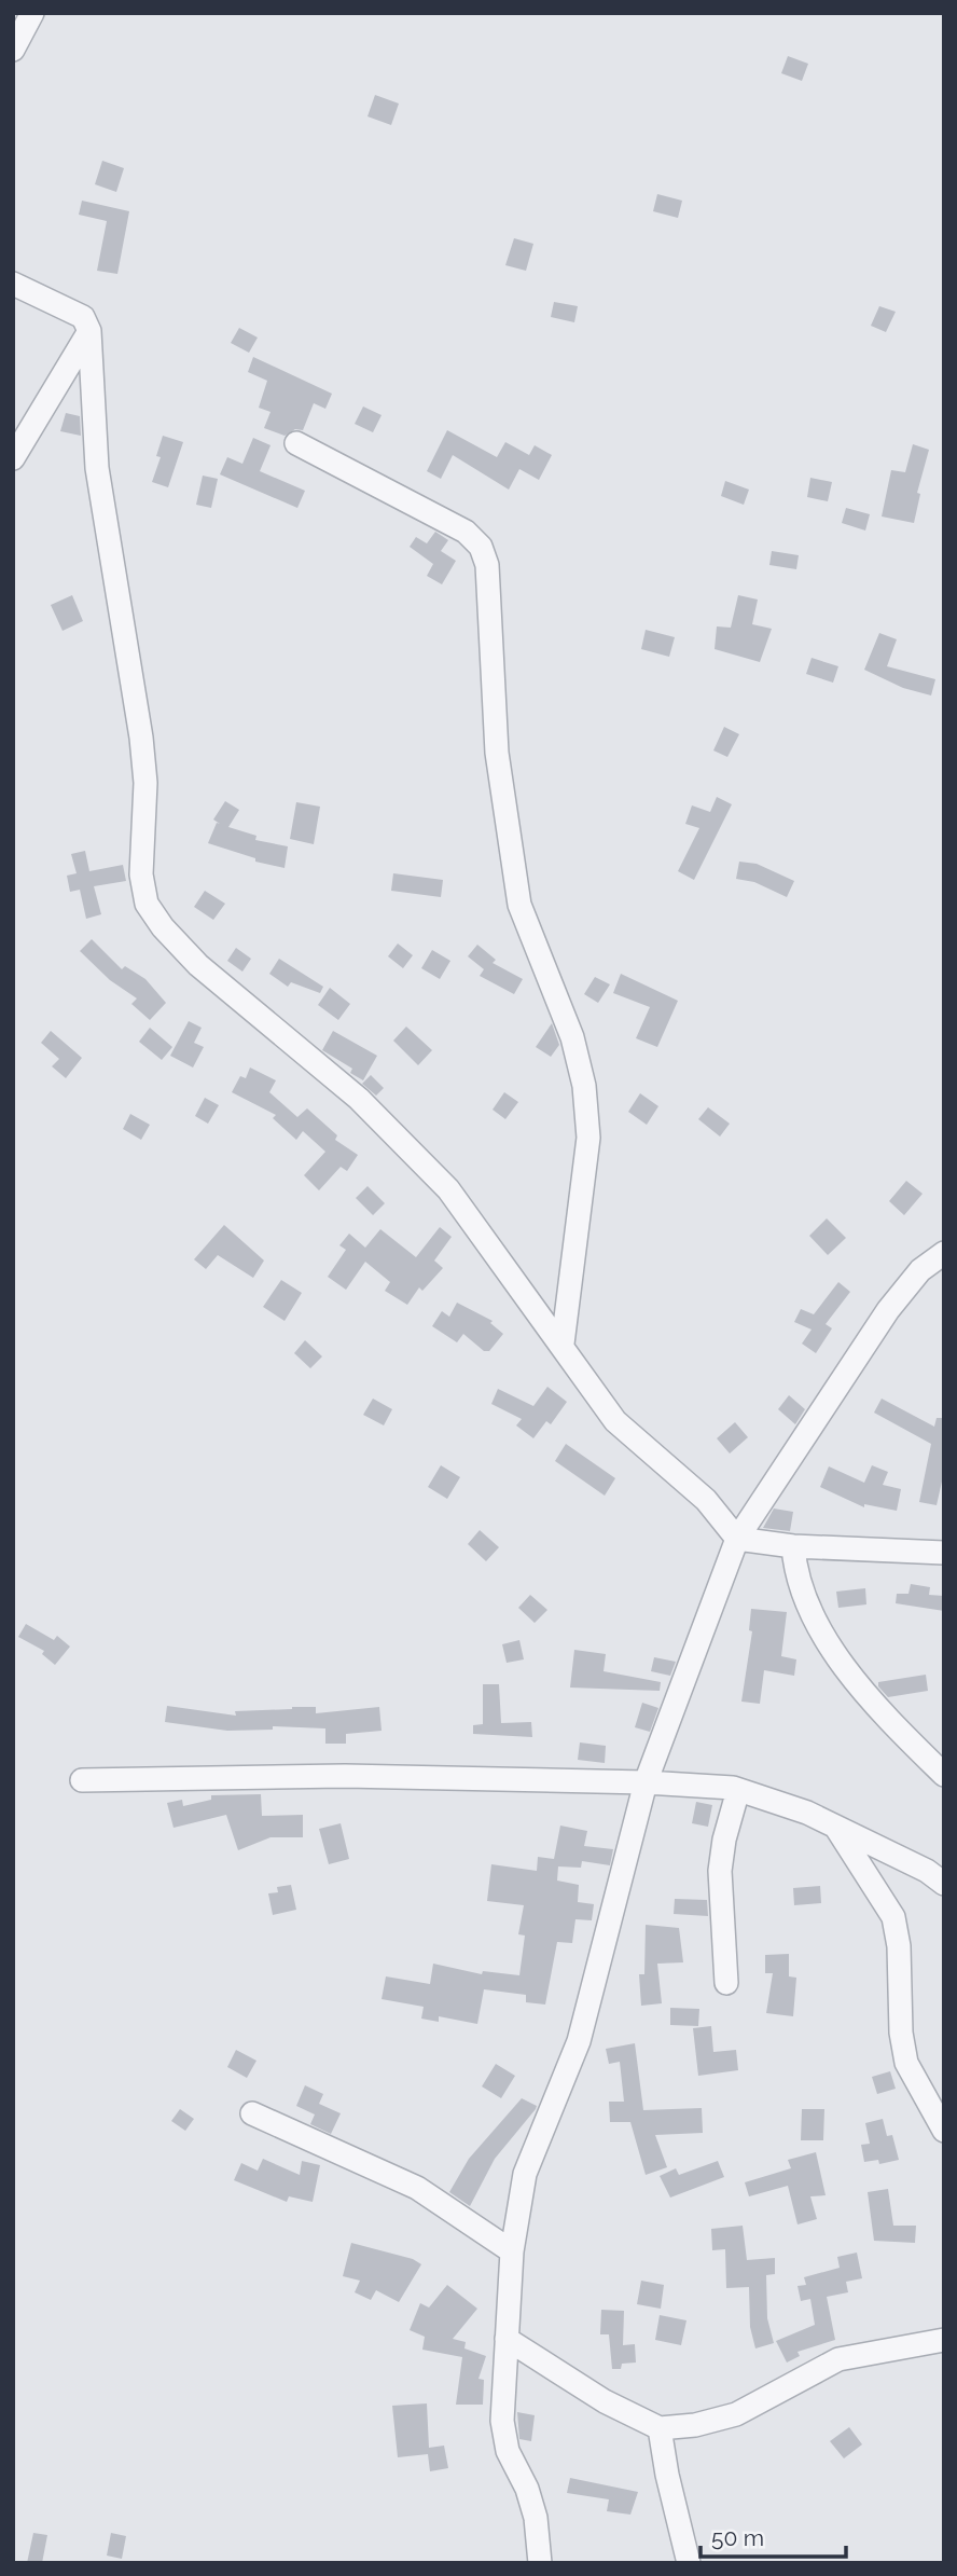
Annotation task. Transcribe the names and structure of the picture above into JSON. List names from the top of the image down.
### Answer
{
  "scale_bar": "50 m"
}
